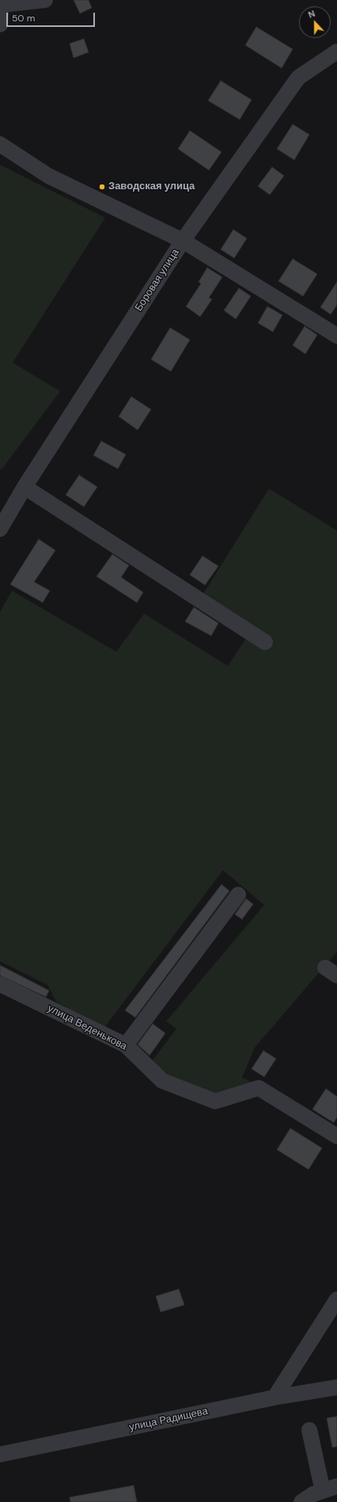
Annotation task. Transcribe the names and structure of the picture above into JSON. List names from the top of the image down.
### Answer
{
  "streets": {
    "street": ["Боровая улица", "улица Веденькова", "улица Радищева"]
  },
  "places": ["Заводская улица"],
  "scale_bar": "50 m",
  "north": "top"
}
